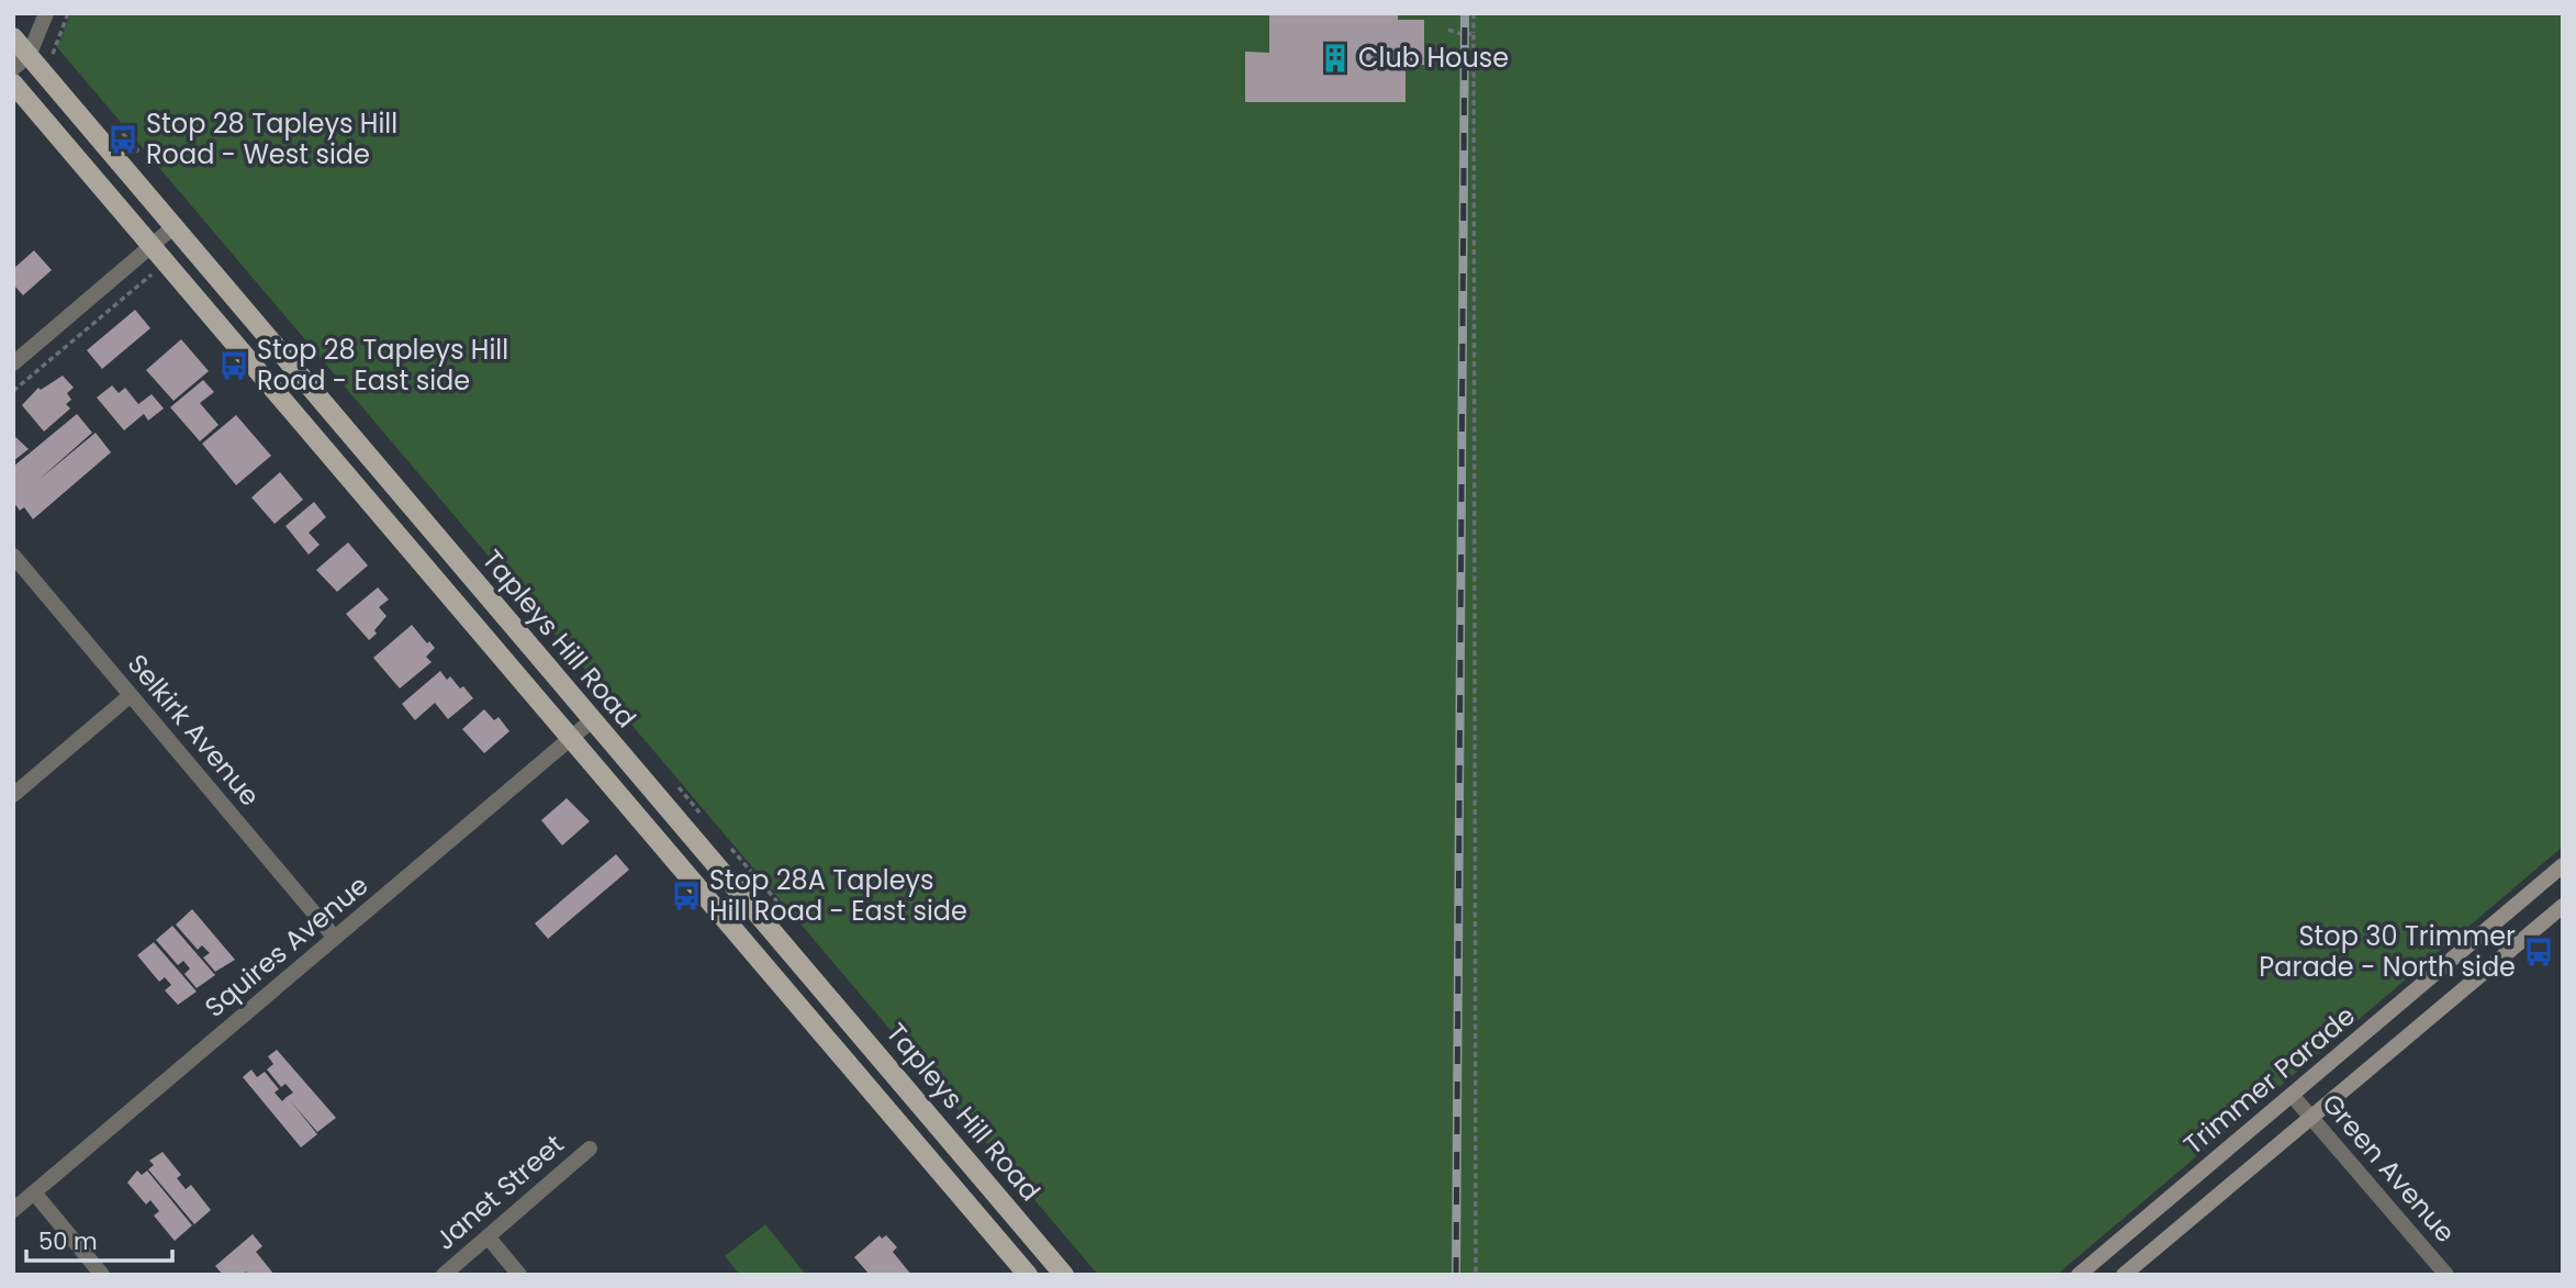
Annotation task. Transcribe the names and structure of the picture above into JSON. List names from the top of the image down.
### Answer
{
  "streets": {
    "main road": ["Tapleys Hill Road", "Trimmer Parade"],
    "street": [
      "Selkirk Avenue",
      "Squires Avenue",
      "Green Avenue",
      "Janet Street"
    ]
  },
  "crossings": [
    ["Tapleys Hill Road", "Squires Avenue"],
    ["Selkirk Avenue", "Squires Avenue"],
    ["Trimmer Parade", "Green Avenue"]
  ],
  "places": {
    "building": ["Club House"],
    "bus stop": [
      "Stop 28 Tapleys Hill Road - West side",
      "Stop 28 Tapleys Hill Road - East side",
      "Stop 28A Tapleys Hill Road - East side",
      "Stop 30 Trimmer Parade - North side"
    ]
  },
  "scale_bar": "50 m"
}
